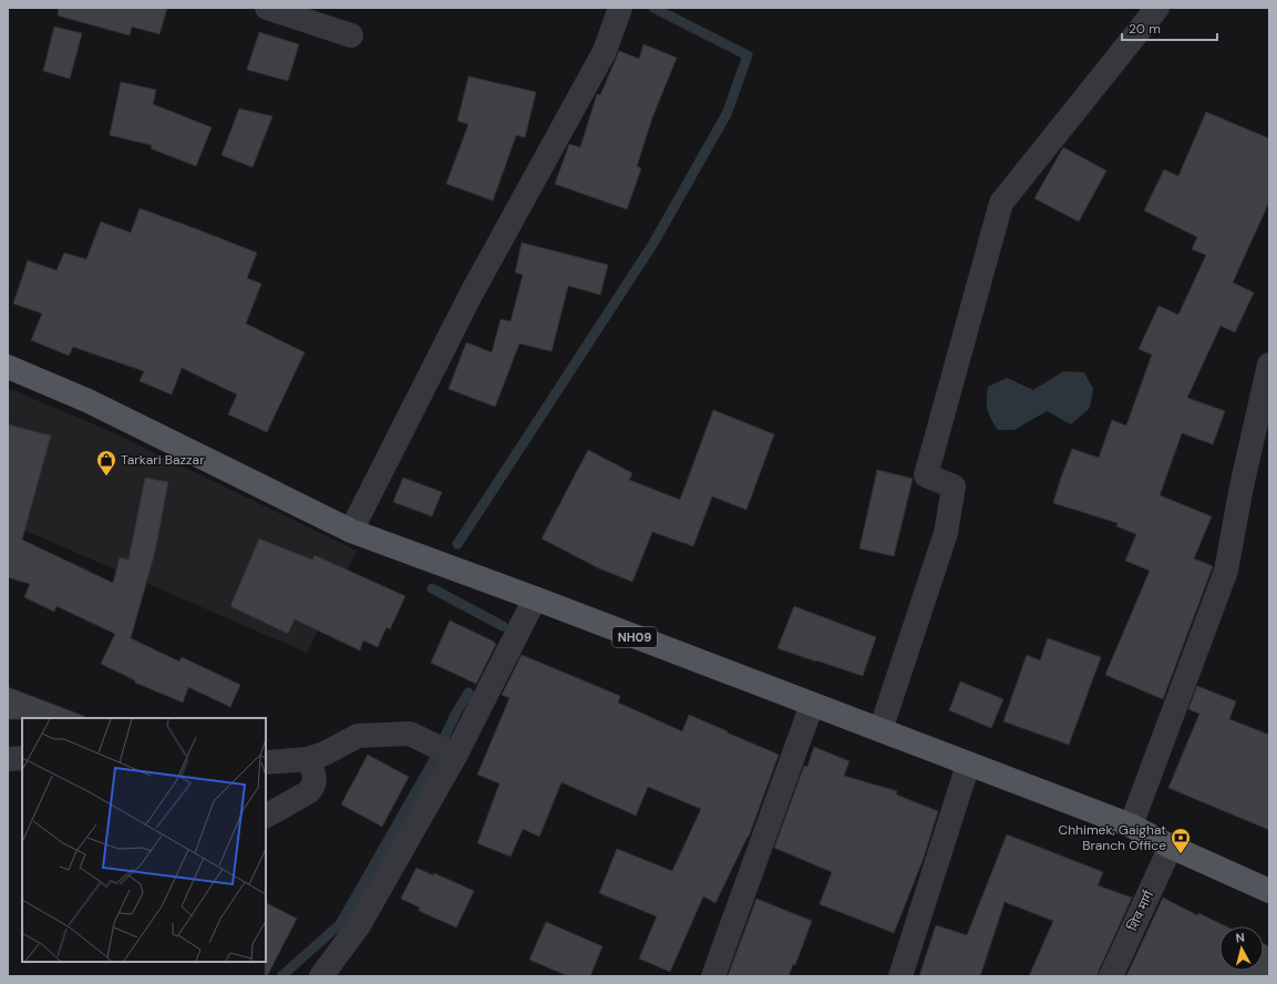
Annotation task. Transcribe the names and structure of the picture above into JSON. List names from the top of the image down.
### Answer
{
  "streets": {
    "main road": ["NH09"],
    "street": ["शिव मार्ग"]
  },
  "crossings": [
    ["NH09", "शिव मार्ग"]
  ],
  "places": {
    "shop": ["Tarkari Bazzar"],
    "bank": ["Chhimek, Gaighat Branch Office"]
  },
  "scale_bar": "20 m",
  "north": "top"
}
